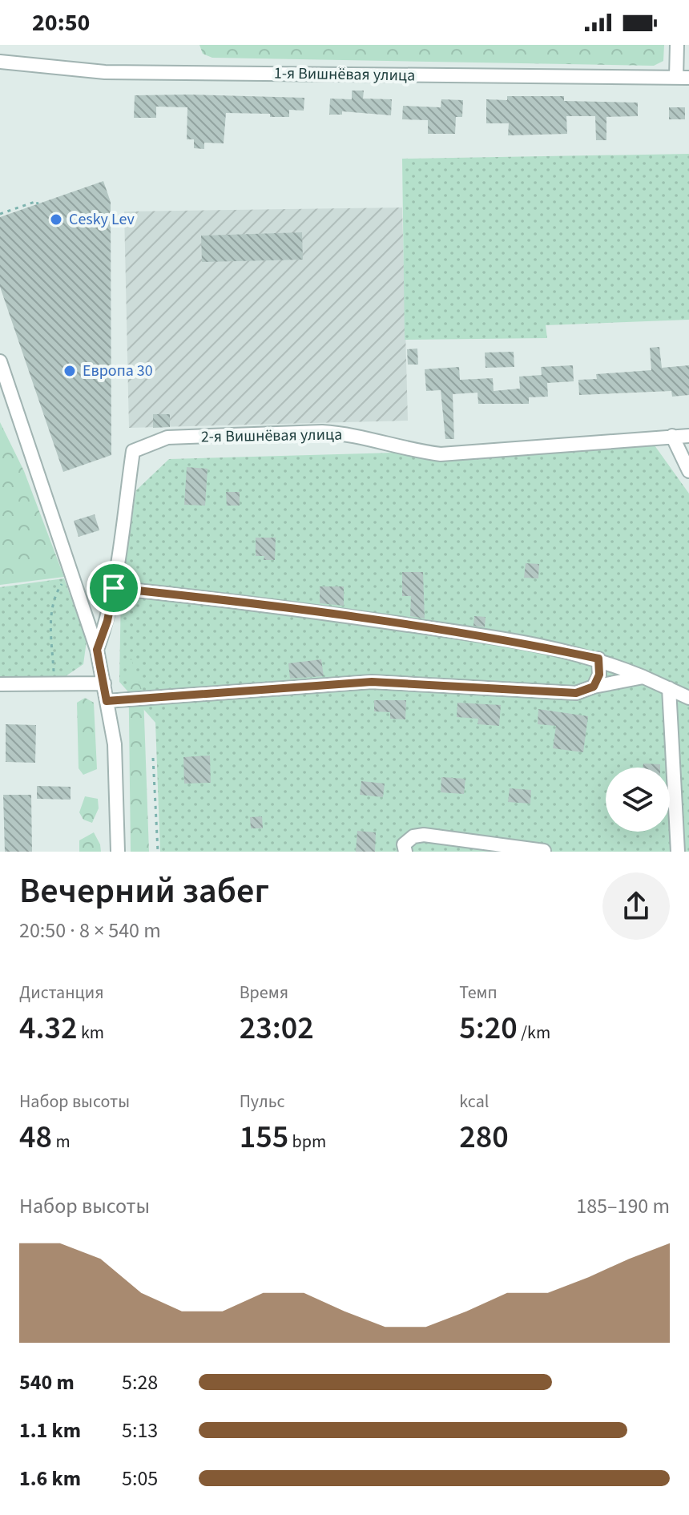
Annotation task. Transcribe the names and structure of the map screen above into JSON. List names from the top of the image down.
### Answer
{
  "streets": {
    "street": ["1-я Вишнёвая улица", "2-я Вишнёвая улица"]
  },
  "places": ["Cesky Lev", "Европа 30"],
  "page": {
    "status": "20:50",
    "heading": ["Вечерний забег", "20:50 · 8 × 540 m"],
    "stats": [
      ["Дистанция", "4.32 km"],
      ["Время", "23:02"],
      ["Темп", "5:20 /km"],
      ["Набор высоты", "48 m"],
      ["Пульс", "155 bpm"],
      ["kcal", "280"]
    ],
    "chart": ["Набор высоты", "185–190 m"],
    "list": [
      {
        "name": "540 m",
        "note": "5:28"
      },
      {
        "name": "1.1 km",
        "note": "5:13"
      },
      {
        "name": "1.6 km",
        "note": "5:05"
      }
    ]
  }
}
